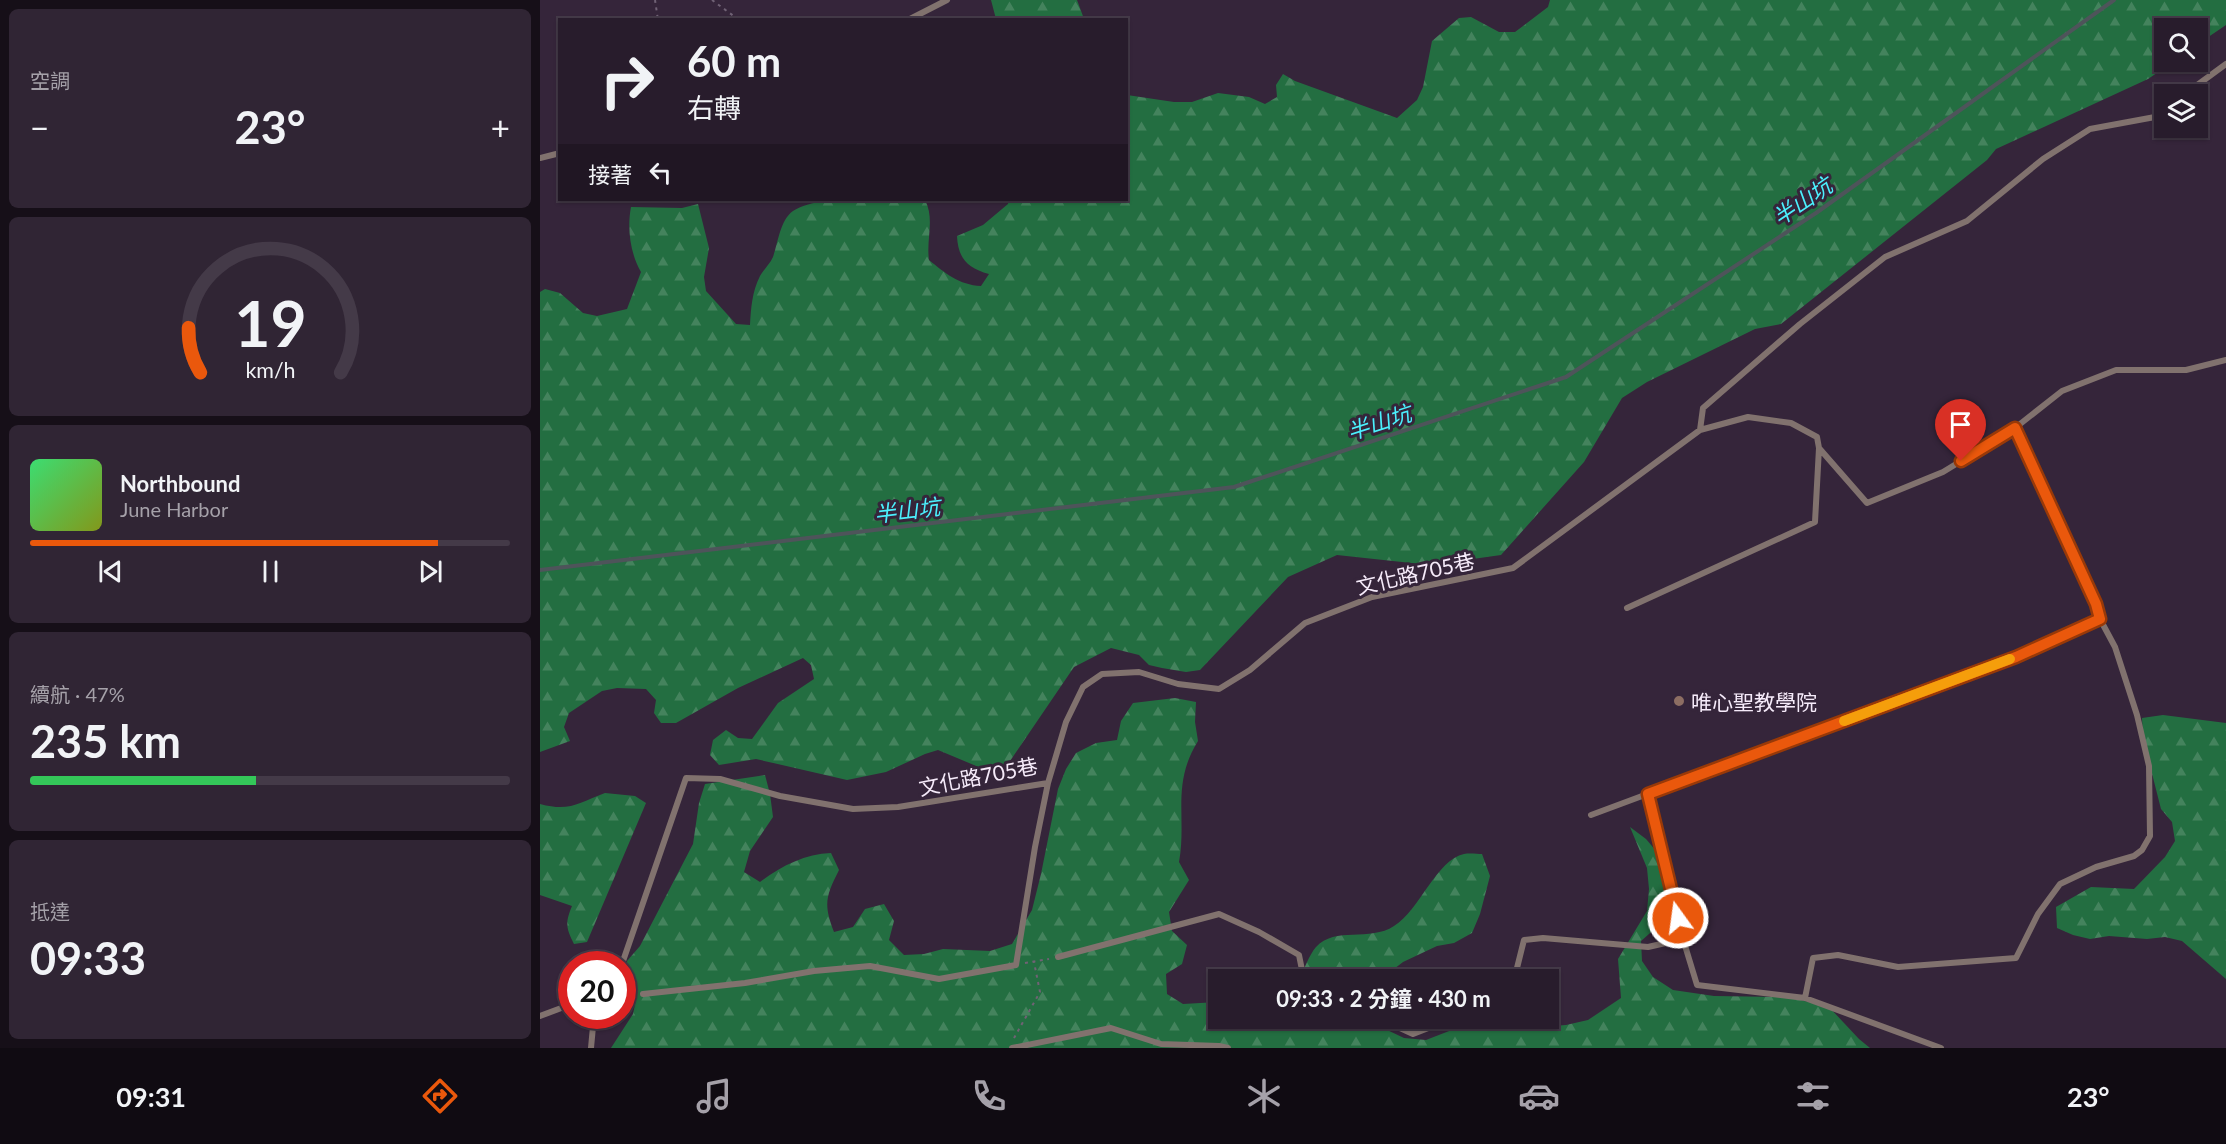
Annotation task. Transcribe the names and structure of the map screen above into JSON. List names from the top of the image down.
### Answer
{
  "streets": {
    "lane": ["文化路705巷"]
  },
  "water": ["半山坑"],
  "places": ["唯心聖教學院"],
  "page": {
    "tile": [
      "空調",
      ["續航 · 47%", "235 km"],
      ["抵達", "09:33"]
    ],
    "turn": ["60 m", "右轉"],
    "heat": ["−", "23°", "+"],
    "then": "接著",
    "song": ["Northbound", "June Harbor"],
    "limit": "20",
    "trip": "09:33 · 2 分鐘 · 430 m",
    "tabs": ["09:31", "23°"],
    "gauge": ["19", "km/h"]
  }
}
